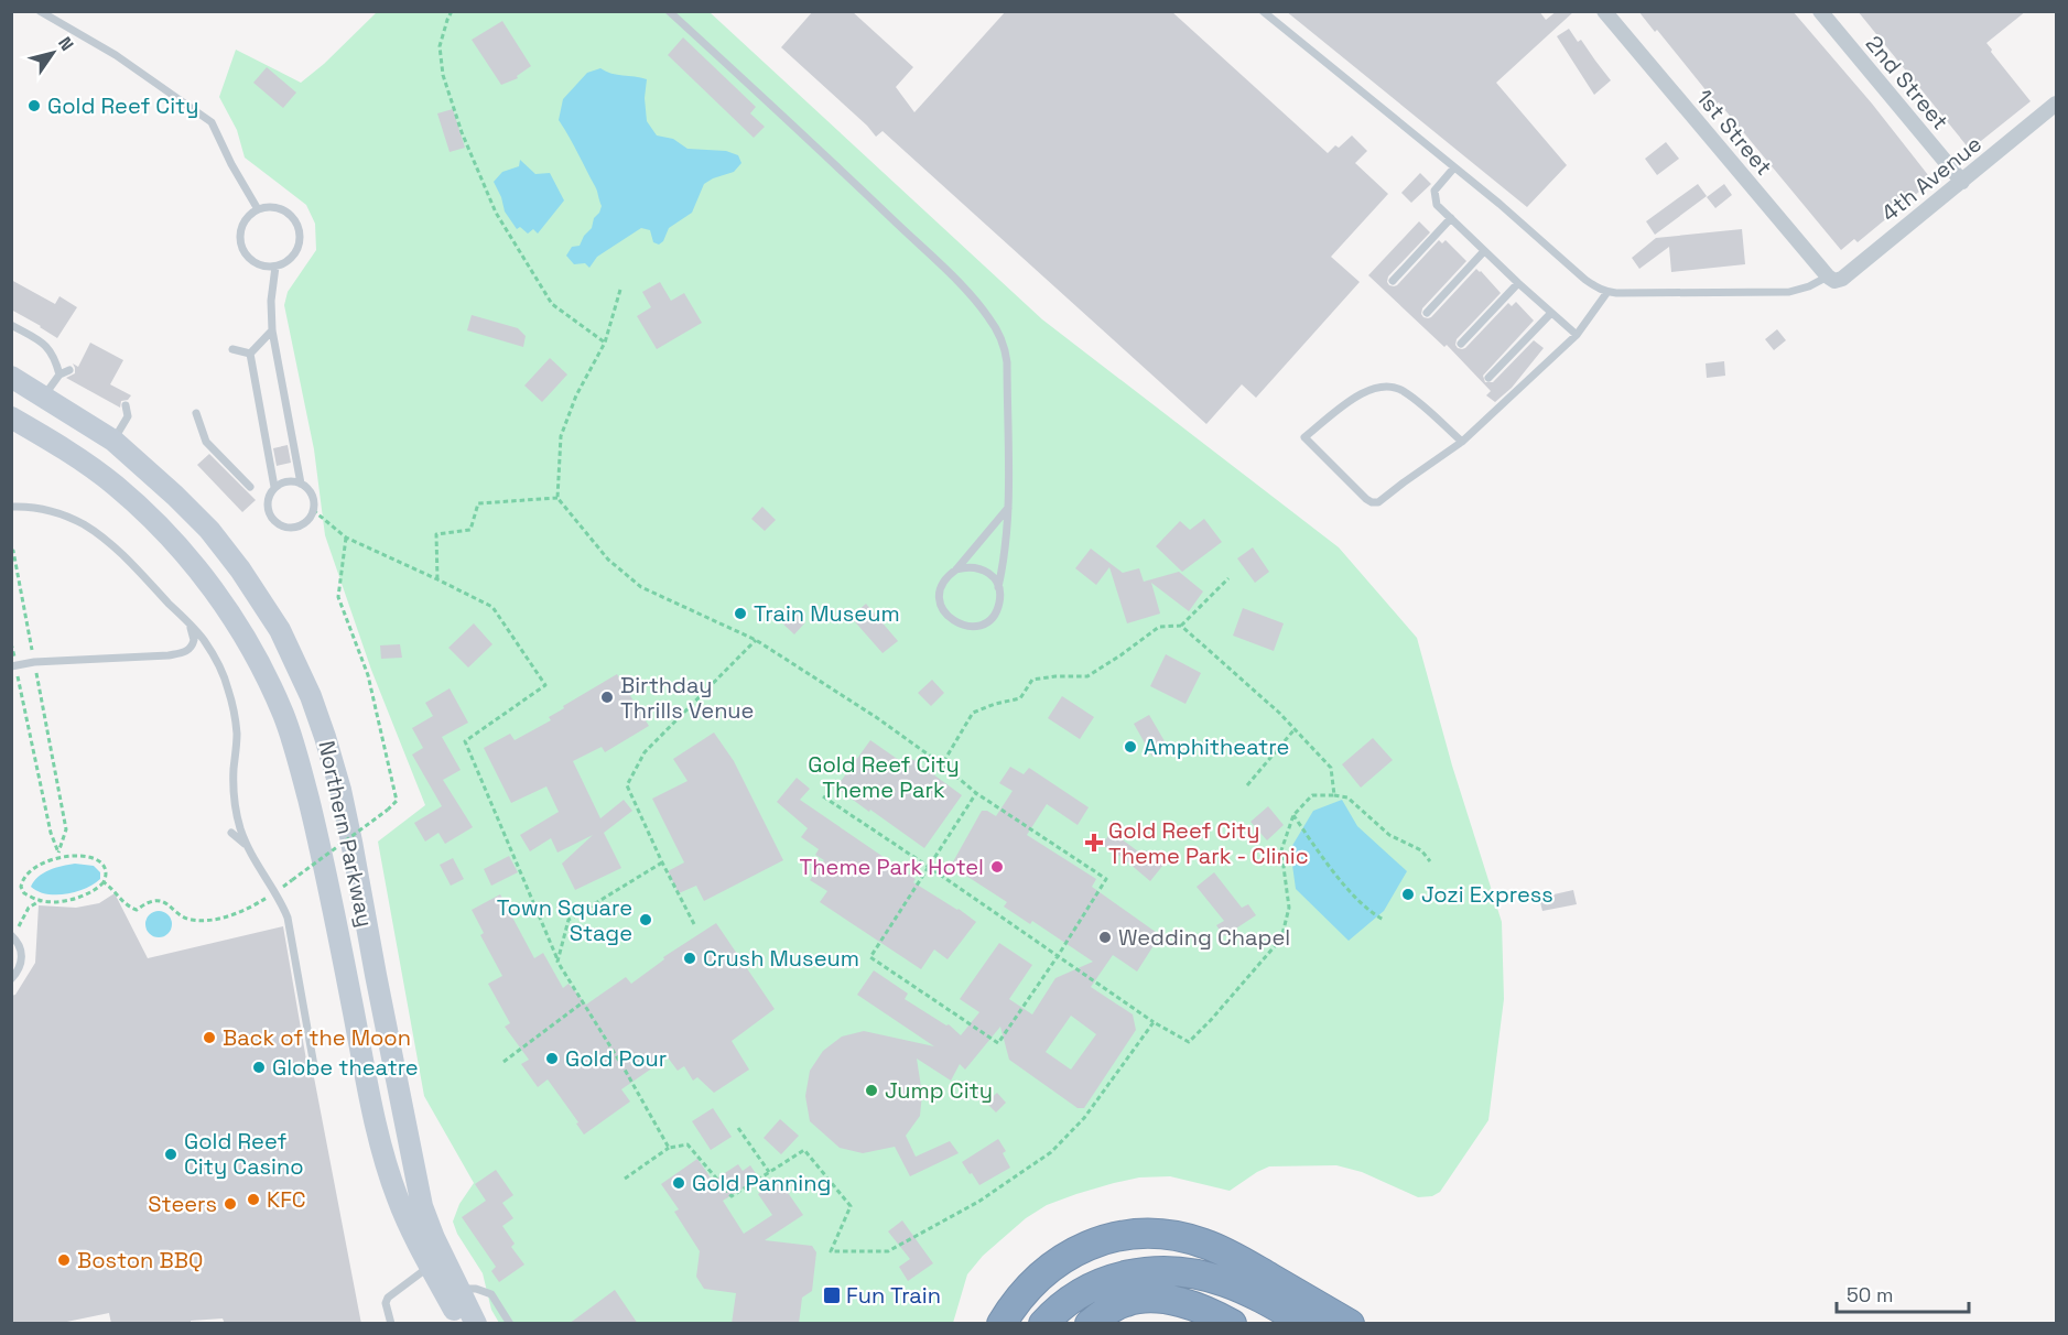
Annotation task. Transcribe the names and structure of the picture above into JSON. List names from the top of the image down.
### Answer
{
  "streets": {
    "main road": ["Northern Parkway"],
    "street": ["2nd Street", "1st Street", "4th Avenue"]
  },
  "crossings": [
    ["2nd Street", "4th Avenue"],
    ["1st Street", "4th Avenue"]
  ],
  "parks": ["Gold Reef City Theme Park"],
  "places": {
    "other": [
      "Gold Reef City",
      "Train Museum",
      "Birthday Thrills Venue",
      "Amphitheatre",
      "Theme Park Hotel",
      "Jozi Express",
      "Town Square Stage",
      "Wedding Chapel",
      "Crush Museum",
      "Back of the Moon",
      "Gold Pour",
      "Globe theatre",
      "Jump City",
      "Gold Reef City Casino",
      "Gold Panning",
      "KFC",
      "Steers",
      "Boston BBQ"
    ],
    "health": ["Gold Reef City Theme Park - Clinic"],
    "transit": ["Fun Train"]
  },
  "scale_bar": "50 m",
  "north": "top right"
}
